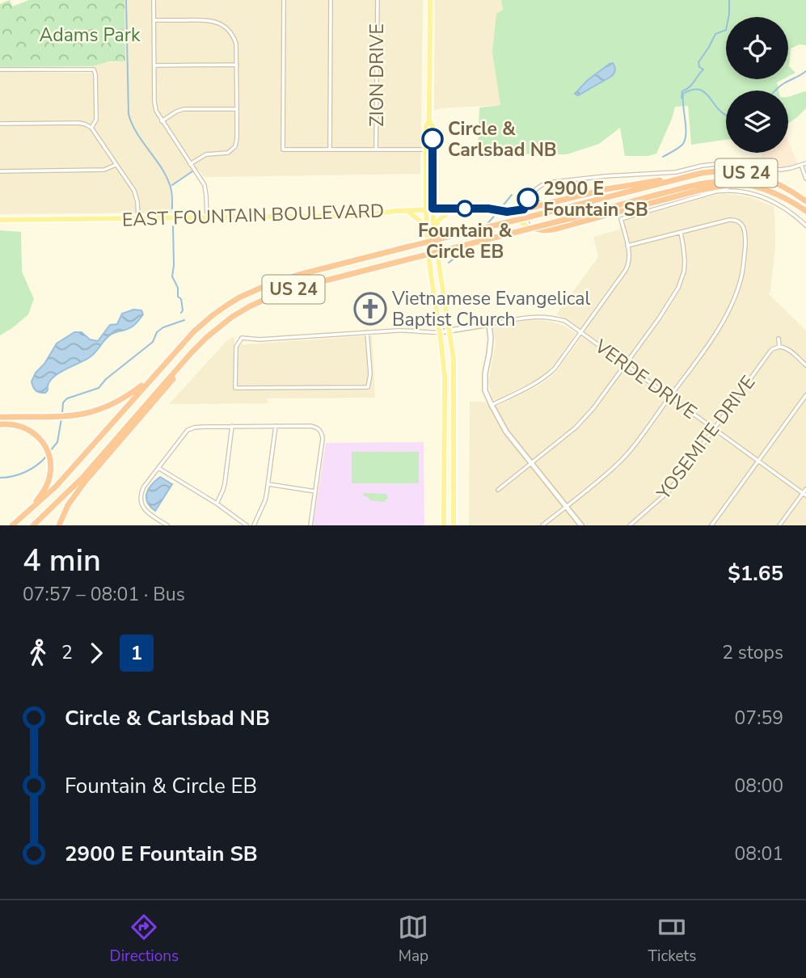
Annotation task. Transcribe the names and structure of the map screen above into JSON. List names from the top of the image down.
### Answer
{
  "streets": {
    "highway": ["US 24"],
    "main road": ["EAST FOUNTAIN BOULEVARD"],
    "street": ["ZION DRIVE", "VERDE DRIVE", "YOSEMITE DRIVE"]
  },
  "crossings": [
    ["VERDE DRIVE", "YOSEMITE DRIVE"]
  ],
  "parks": ["Adams Park"],
  "places": {
    "other": ["Circle & Carlsbad NB", "2900 E Fountain SB", "Fountain & Circle EB"],
    "church": ["Vietnamese Evangelical Baptist Church"]
  },
  "lines": ["bus line 1"],
  "page": {
    "heading": ["4 min", "07:57 – 08:01 · Bus", "$1.65"],
    "legs": ["2", "1", "2 stops"],
    "list": [
      {
        "name": "Circle & Carlsbad NB",
        "value": "07:59"
      },
      {
        "name": "Fountain & Circle EB",
        "value": "08:00"
      },
      {
        "name": "2900 E Fountain SB",
        "value": "08:01"
      }
    ],
    "tabs": ["Directions", "Map", "Tickets"]
  }
}
